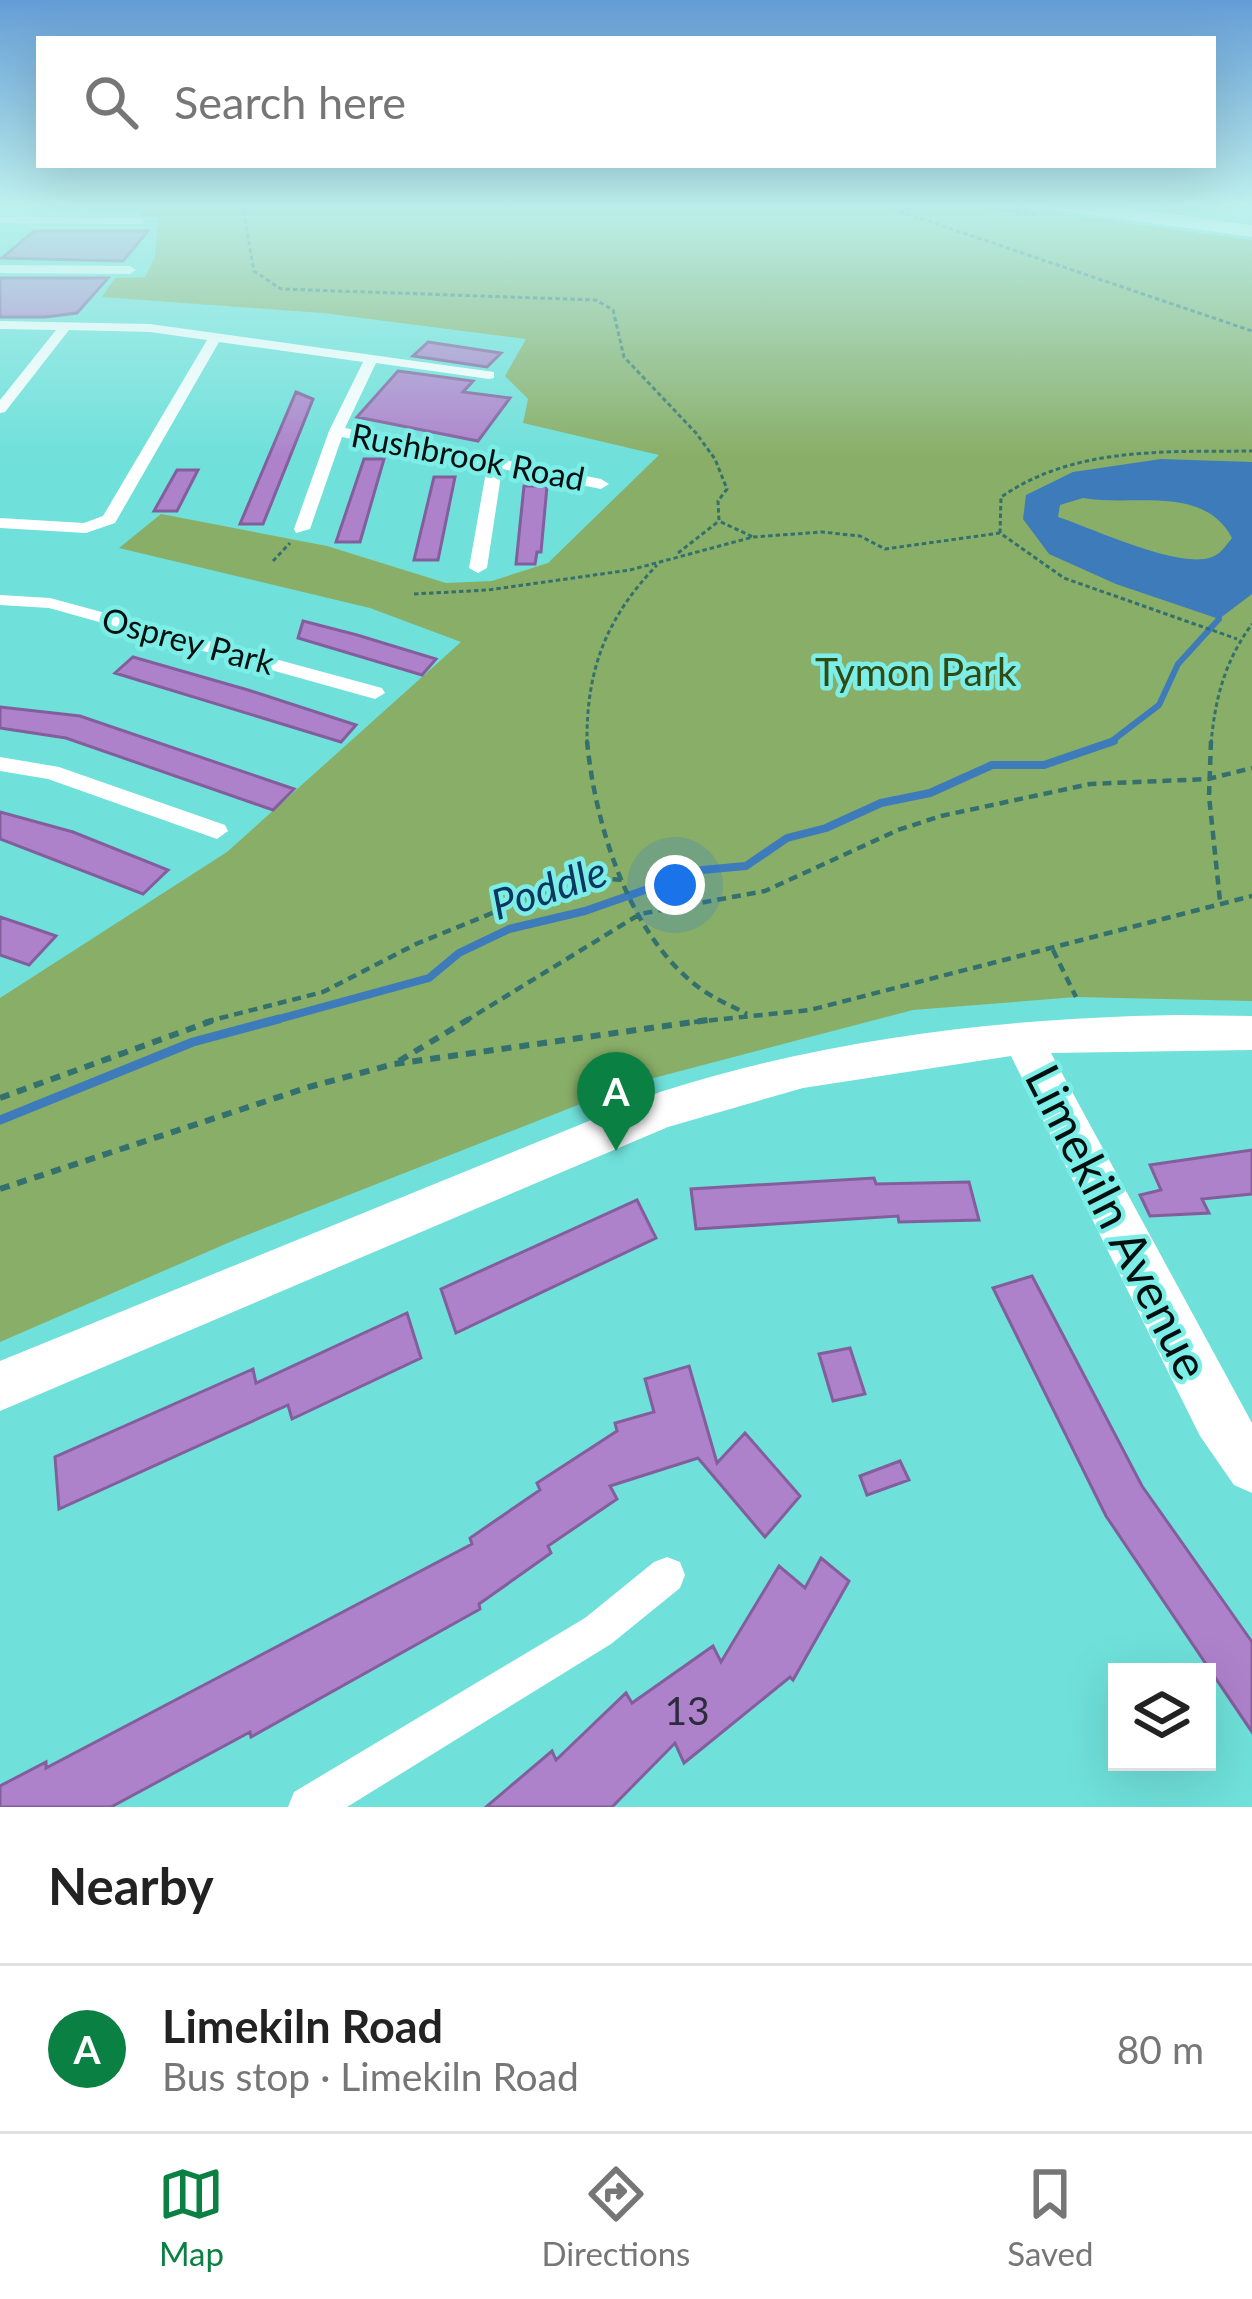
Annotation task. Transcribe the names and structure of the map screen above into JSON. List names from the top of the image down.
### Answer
{
  "streets": {
    "street": ["Rushbrook Road", "Osprey Park", "Limekiln Avenue"]
  },
  "water": ["Poddle"],
  "parks": ["Tymon Park"],
  "house_numbers": ["13"],
  "page": {
    "search": "Search here",
    "pins": "A",
    "heading": "Nearby",
    "list": [
      {
        "mark": "A",
        "name": "Limekiln Road",
        "note": "Bus stop · Limekiln Road",
        "value": "80 m"
      }
    ],
    "nav": ["Map", "Directions", "Saved"]
  }
}
